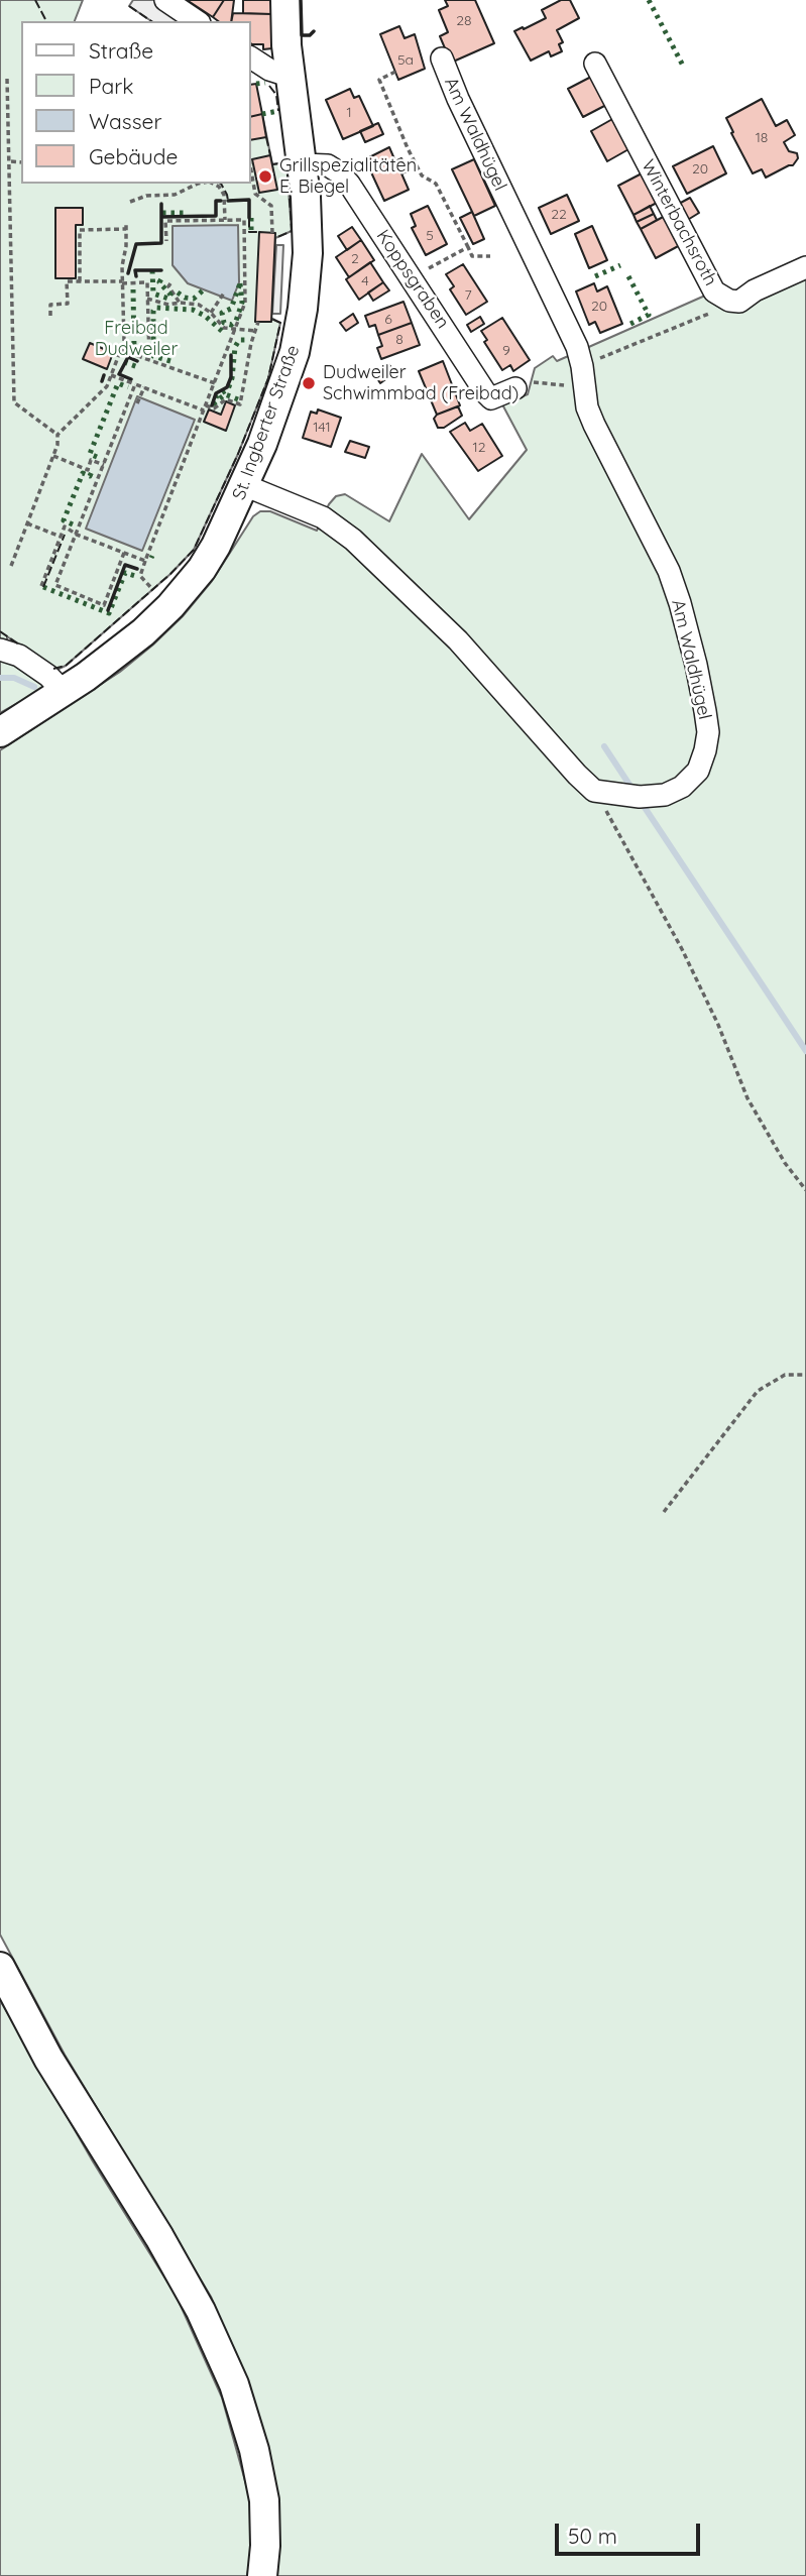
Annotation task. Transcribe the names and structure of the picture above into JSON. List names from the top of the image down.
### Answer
{
  "streets": {
    "main road": ["St. Ingberter Straße"],
    "street": ["Am Waldhügel", "Winterbachsroth", "Koppsgraben"]
  },
  "crossings": [
    ["Koppsgraben", "St. Ingberter Straße"]
  ],
  "parks": ["Freibad Dudweiler"],
  "places": ["Grillspezialitäten E. Biegel", "Dudweiler Schwimmbad (Freibad)"],
  "house_numbers": [
    "28",
    "5a",
    "1",
    "18",
    "20",
    "22",
    "5",
    "2",
    "4",
    "7",
    "20",
    "6",
    "8",
    "9",
    "141",
    "12"
  ],
  "legend": [
    "Straße",
    "Park",
    "Wasser",
    "Gebäude"
  ],
  "scale_bar": "50 m"
}
